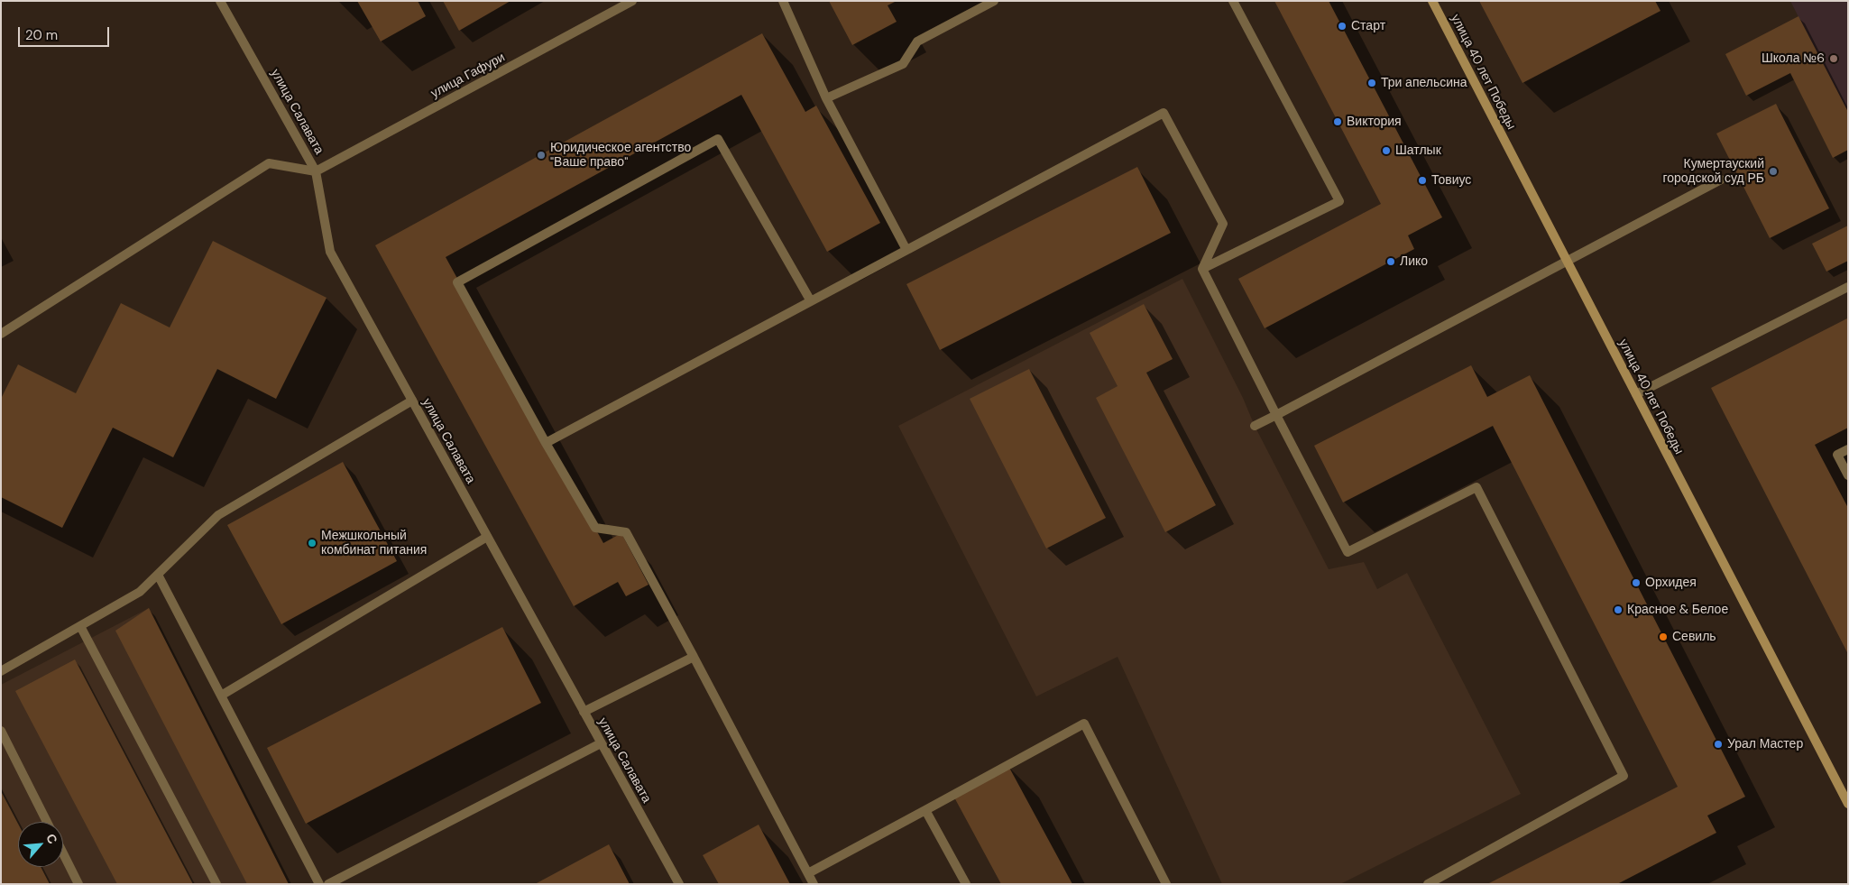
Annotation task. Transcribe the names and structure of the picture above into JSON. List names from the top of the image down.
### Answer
{
  "streets": {
    "main road": ["улица 40 лет Победы"],
    "street": ["улица Гафури", "улица Салавата"]
  },
  "crossings": [
    ["улица Гафури", "улица Салавата"]
  ],
  "places": [
    "Старт",
    "Школа №6",
    "Три апельсина",
    "Виктория",
    "Шатлык",
    "Юридическое агентство \"Ваше право\"",
    "Кумертауский городской суд РБ",
    "Товиус",
    "Лико",
    "Межшкольный комбинат питания",
    "Орхидея",
    "Красное & Белое",
    "Севиль",
    "Урал Мастер"
  ],
  "scale_bar": "20 m",
  "north": "top right"
}
